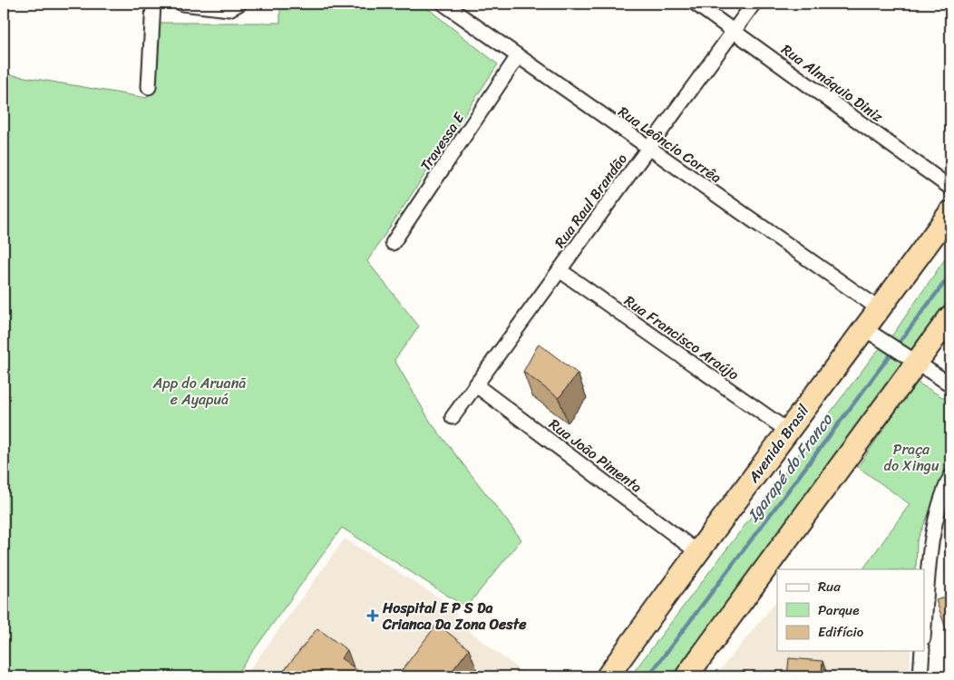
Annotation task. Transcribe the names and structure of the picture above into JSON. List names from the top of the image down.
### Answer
{
  "streets": {
    "highway": ["Avenida Brasil"],
    "street": [
      "Rua Almáquio Diniz",
      "Travessa E",
      "Rua Leôncio Corrêa",
      "Rua Raul Brandão",
      "Rua Francisco Araújo",
      "Rua João Pimenta"
    ]
  },
  "crossings": [
    ["Rua Almáquio Diniz", "Rua Raul Brandão"],
    ["Travessa E", "Rua Leôncio Corrêa"],
    ["Rua Leôncio Corrêa", "Rua Raul Brandão"],
    ["Rua Leôncio Corrêa", "Avenida Brasil"],
    ["Rua Raul Brandão", "Rua Francisco Araújo"],
    ["Rua Raul Brandão", "Rua João Pimenta"],
    ["Rua Francisco Araújo", "Avenida Brasil"],
    ["Avenida Brasil", "Rua João Pimenta"]
  ],
  "water": ["Igarapé do Franco"],
  "parks": ["App do Aruanã e Ayapuá", "Praça do Xingu"],
  "places": {
    "health": ["Hospital E P S Da Crianca Da Zona Oeste"]
  },
  "legend": ["Rua", "Parque", "Edifício"]
}
